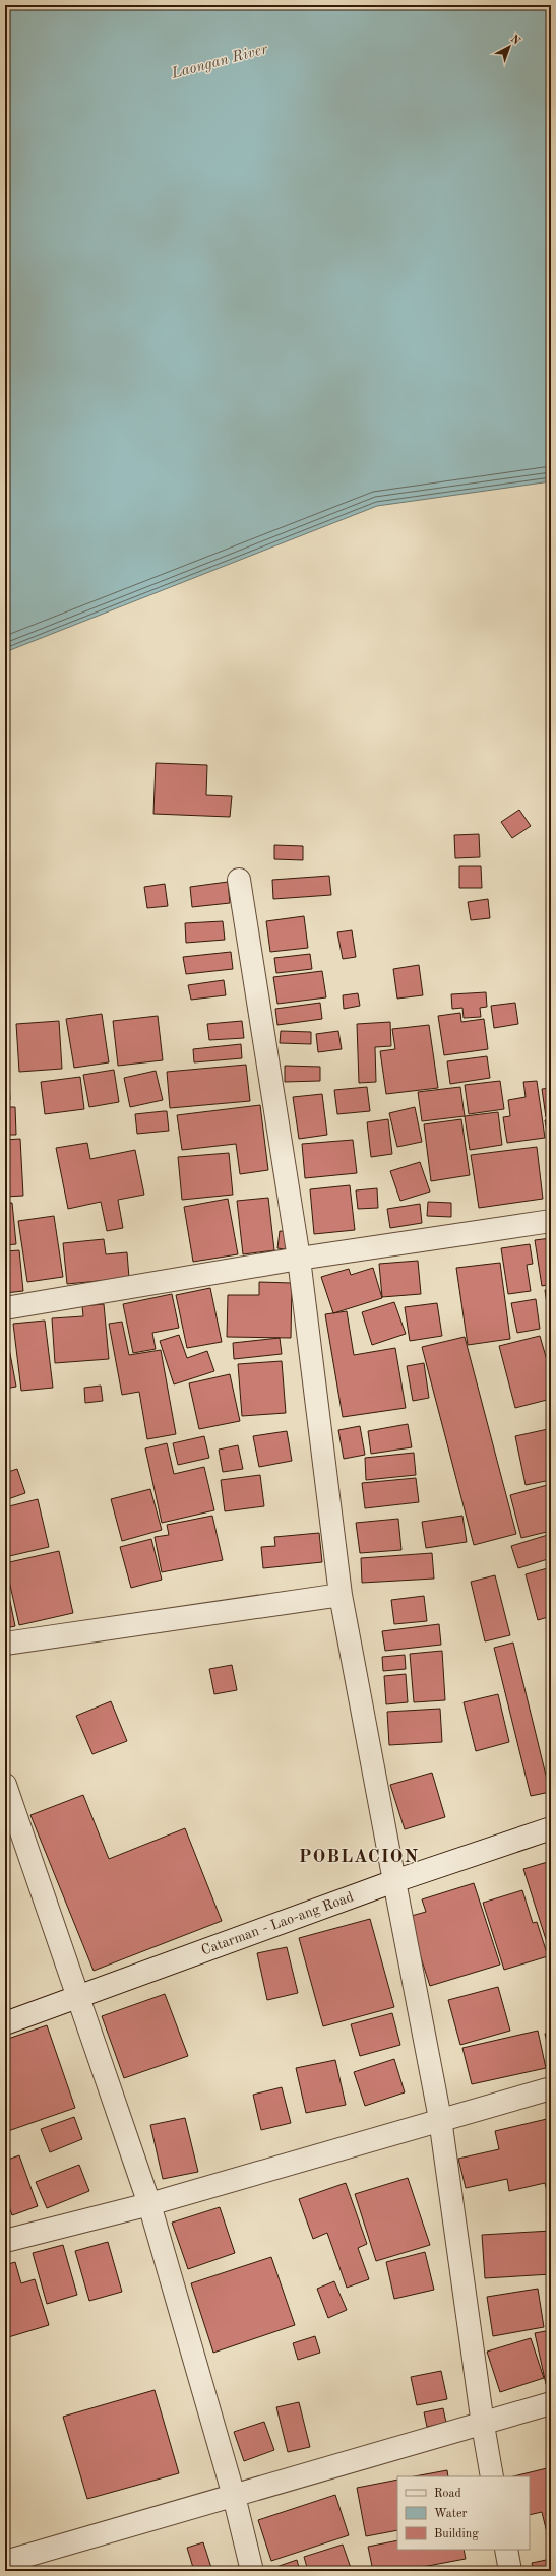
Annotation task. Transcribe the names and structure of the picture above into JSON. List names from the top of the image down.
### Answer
{
  "streets": {
    "street": ["Catarman - Lao-ang Road"]
  },
  "districts": ["POBLACION"],
  "water": ["Laongan River"],
  "legend": ["Road", "Water", "Building"],
  "north": "top right"
}
